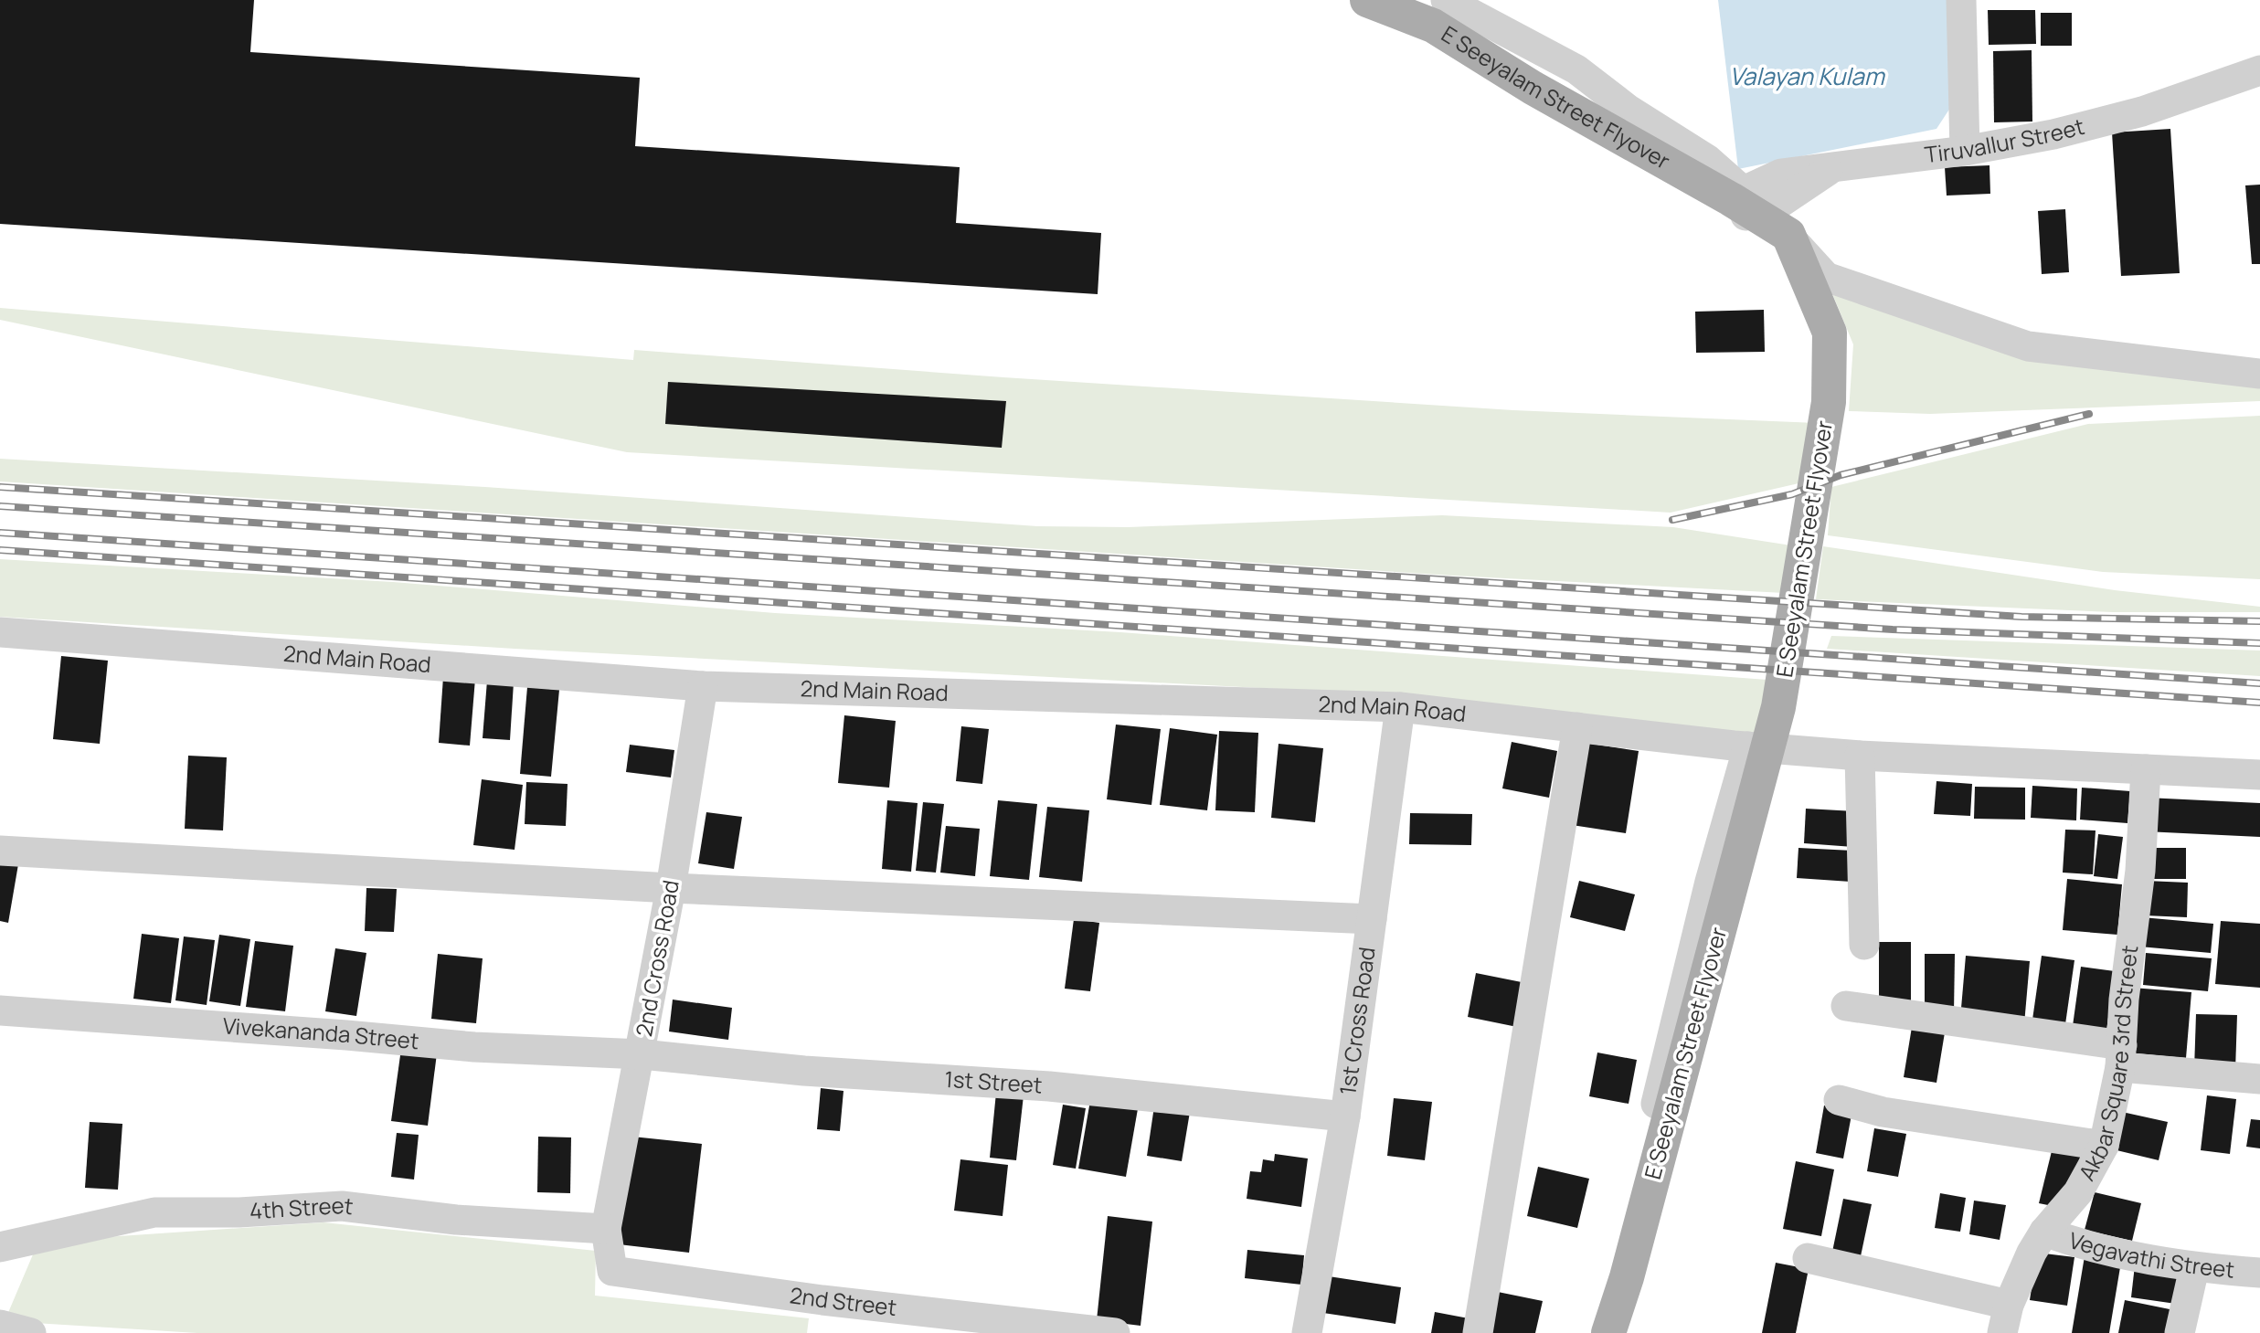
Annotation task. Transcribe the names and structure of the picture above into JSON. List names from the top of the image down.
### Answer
{
  "streets": {
    "main road": ["E Seeyalam Street Flyover"],
    "street": [
      "Tiruvallur Street",
      "2nd Main Road",
      "2nd Cross Road",
      "1st Cross Road",
      "Vivekananda Street",
      "Akbar Square 3rd Street",
      "1st Street",
      "4th Street",
      "Vegavathi Street",
      "2nd Street"
    ]
  },
  "crossings": [
    ["2nd Main Road", "2nd Cross Road"],
    ["2nd Main Road", "1st Cross Road"],
    ["2nd Cross Road", "Vivekananda Street"],
    ["2nd Cross Road", "1st Street"],
    ["2nd Cross Road", "4th Street"],
    ["2nd Cross Road", "2nd Street"],
    ["1st Cross Road", "1st Street"],
    ["Vivekananda Street", "1st Street"],
    ["Akbar Square 3rd Street", "Vegavathi Street"],
    ["4th Street", "2nd Street"]
  ],
  "water": ["Valayan Kulam"]
}
